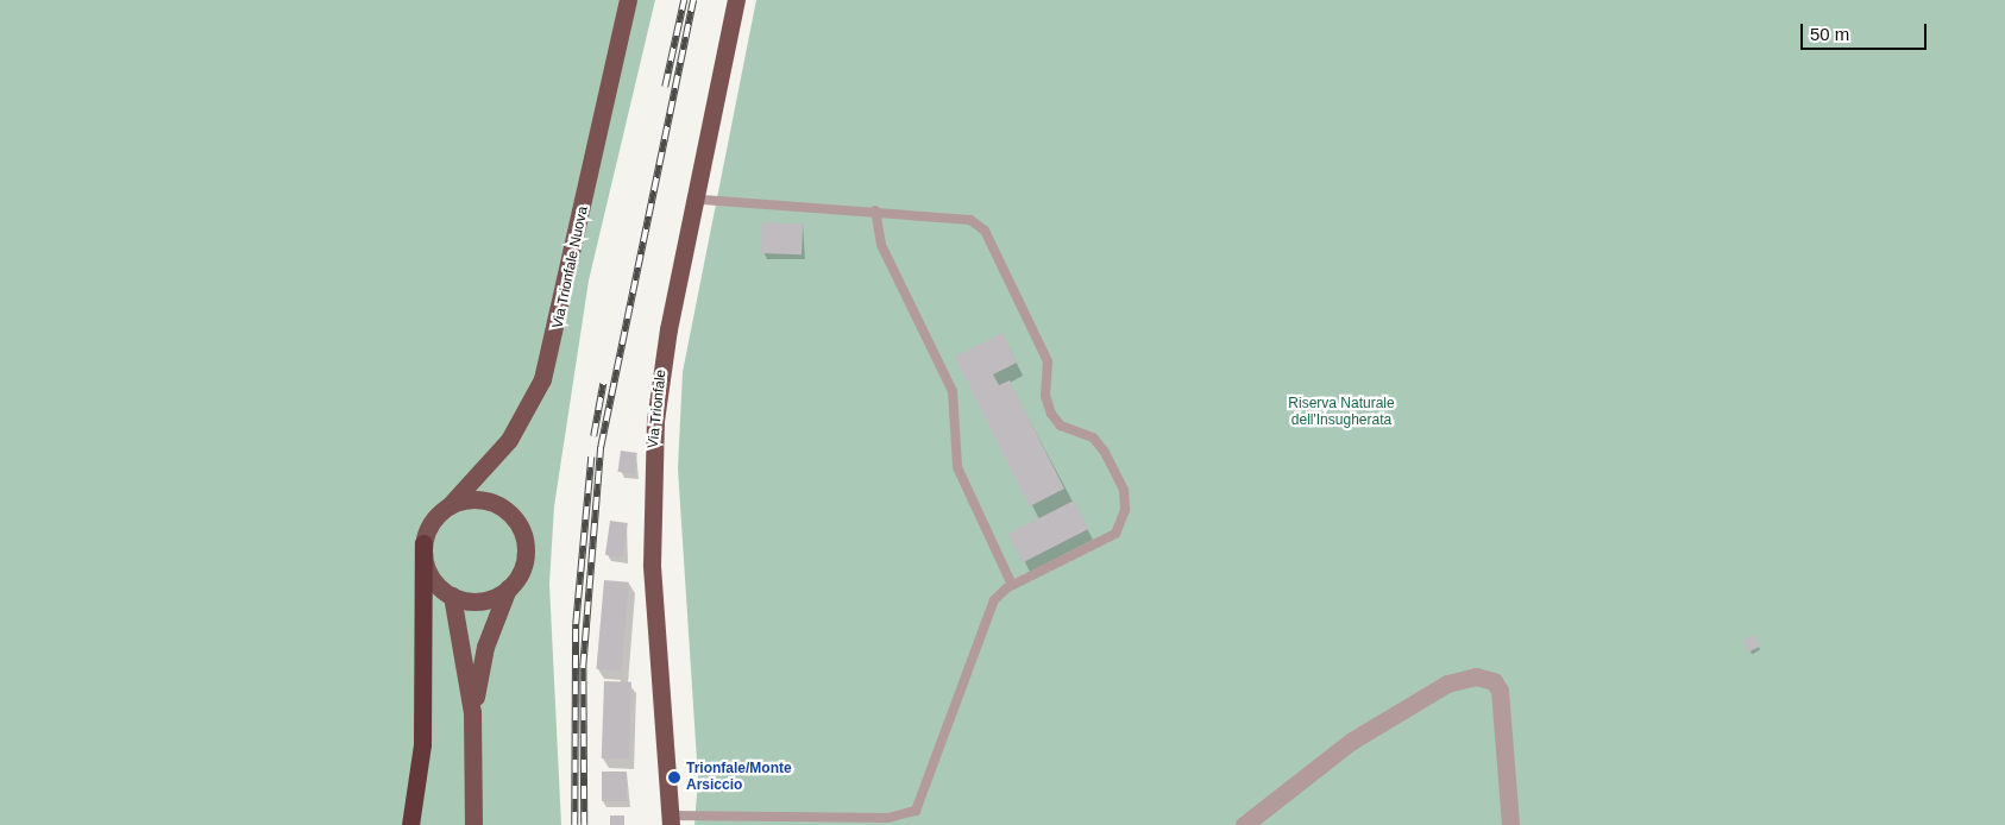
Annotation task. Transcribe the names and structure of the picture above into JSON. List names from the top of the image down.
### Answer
{
  "streets": {
    "main road": ["Via Trionfale Nuova", "Via Trionfale"]
  },
  "parks": ["Riserva Naturale dell'Insugherata"],
  "places": ["Trionfale/Monte Arsiccio"],
  "scale_bar": "50 m"
}
